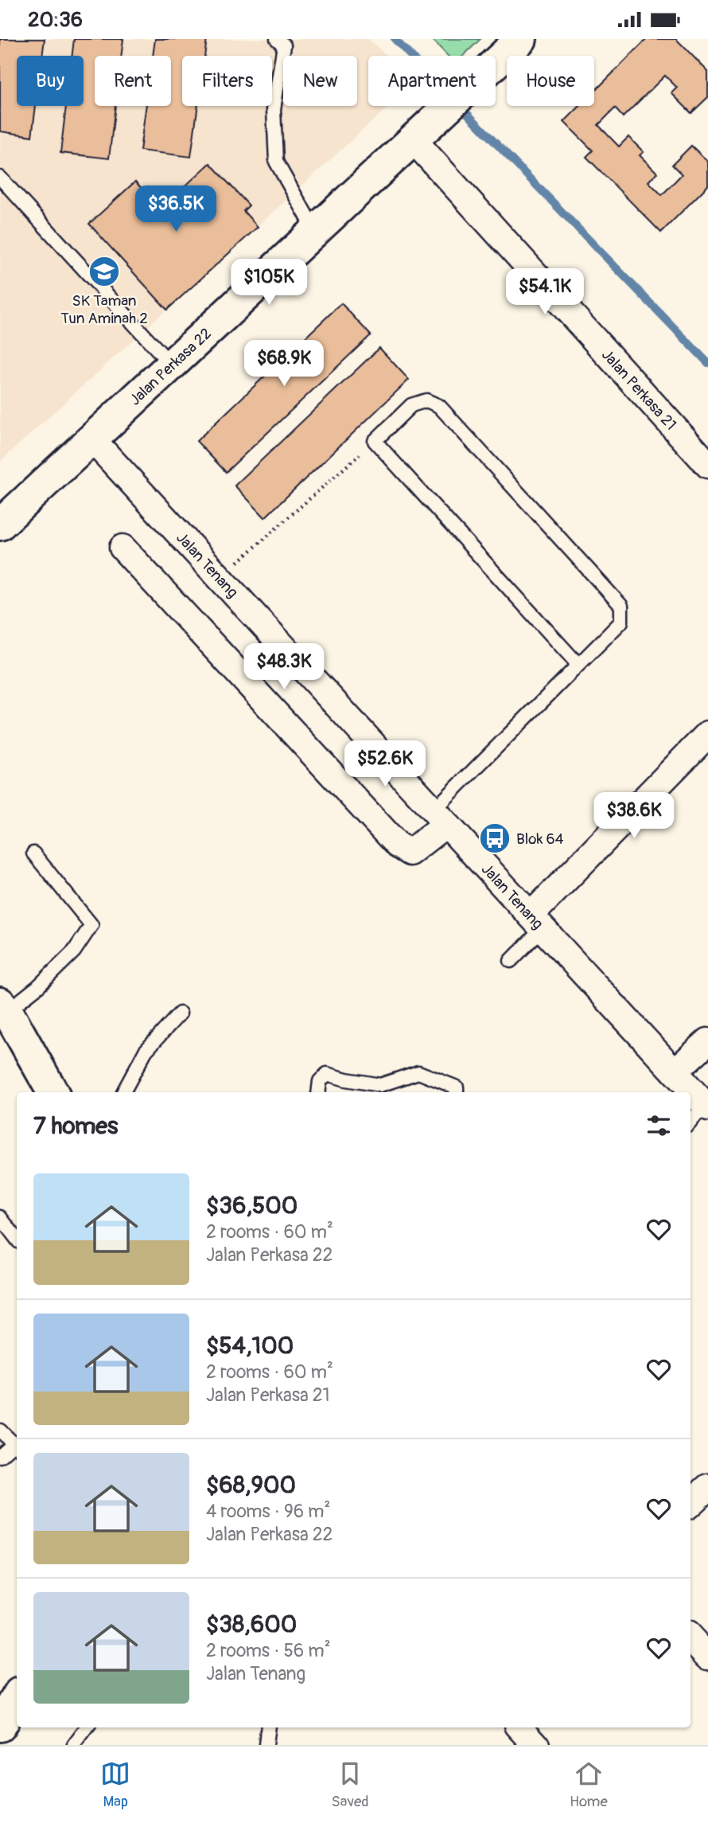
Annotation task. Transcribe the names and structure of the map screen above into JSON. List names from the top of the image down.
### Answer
{
  "streets": {
    "street": ["Jalan Perkasa 22", "Jalan Perkasa 21", "Jalan Tenang"]
  },
  "crossings": [
    ["Jalan Perkasa 22", "Jalan Perkasa 21"],
    ["Jalan Perkasa 22", "Jalan Tenang"]
  ],
  "places": {
    "school or university": ["SK Taman Tun Aminah 2"],
    "bus stop": ["Blok 64"]
  },
  "page": {
    "status": "20:36",
    "chip": [
      "Buy",
      "Rent",
      "Filters",
      "New",
      "Apartment",
      "House"
    ],
    "price": [
      "$36.5K",
      "$105K",
      "$54.1K",
      "$68.9K",
      "$48.3K",
      "$52.6K",
      "$38.6K"
    ],
    "heading": "7 homes",
    "list": [
      {
        "name": "$36,500",
        "note": "2 rooms · 60 m² · Jalan Perkasa 22"
      },
      {
        "name": "$54,100",
        "note": "2 rooms · 60 m² · Jalan Perkasa 21"
      },
      {
        "name": "$68,900",
        "note": "4 rooms · 96 m² · Jalan Perkasa 22"
      },
      {
        "name": "$38,600",
        "note": "2 rooms · 56 m² · Jalan Tenang"
      }
    ],
    "tabs": ["Map", "Saved", "Home"]
  }
}
